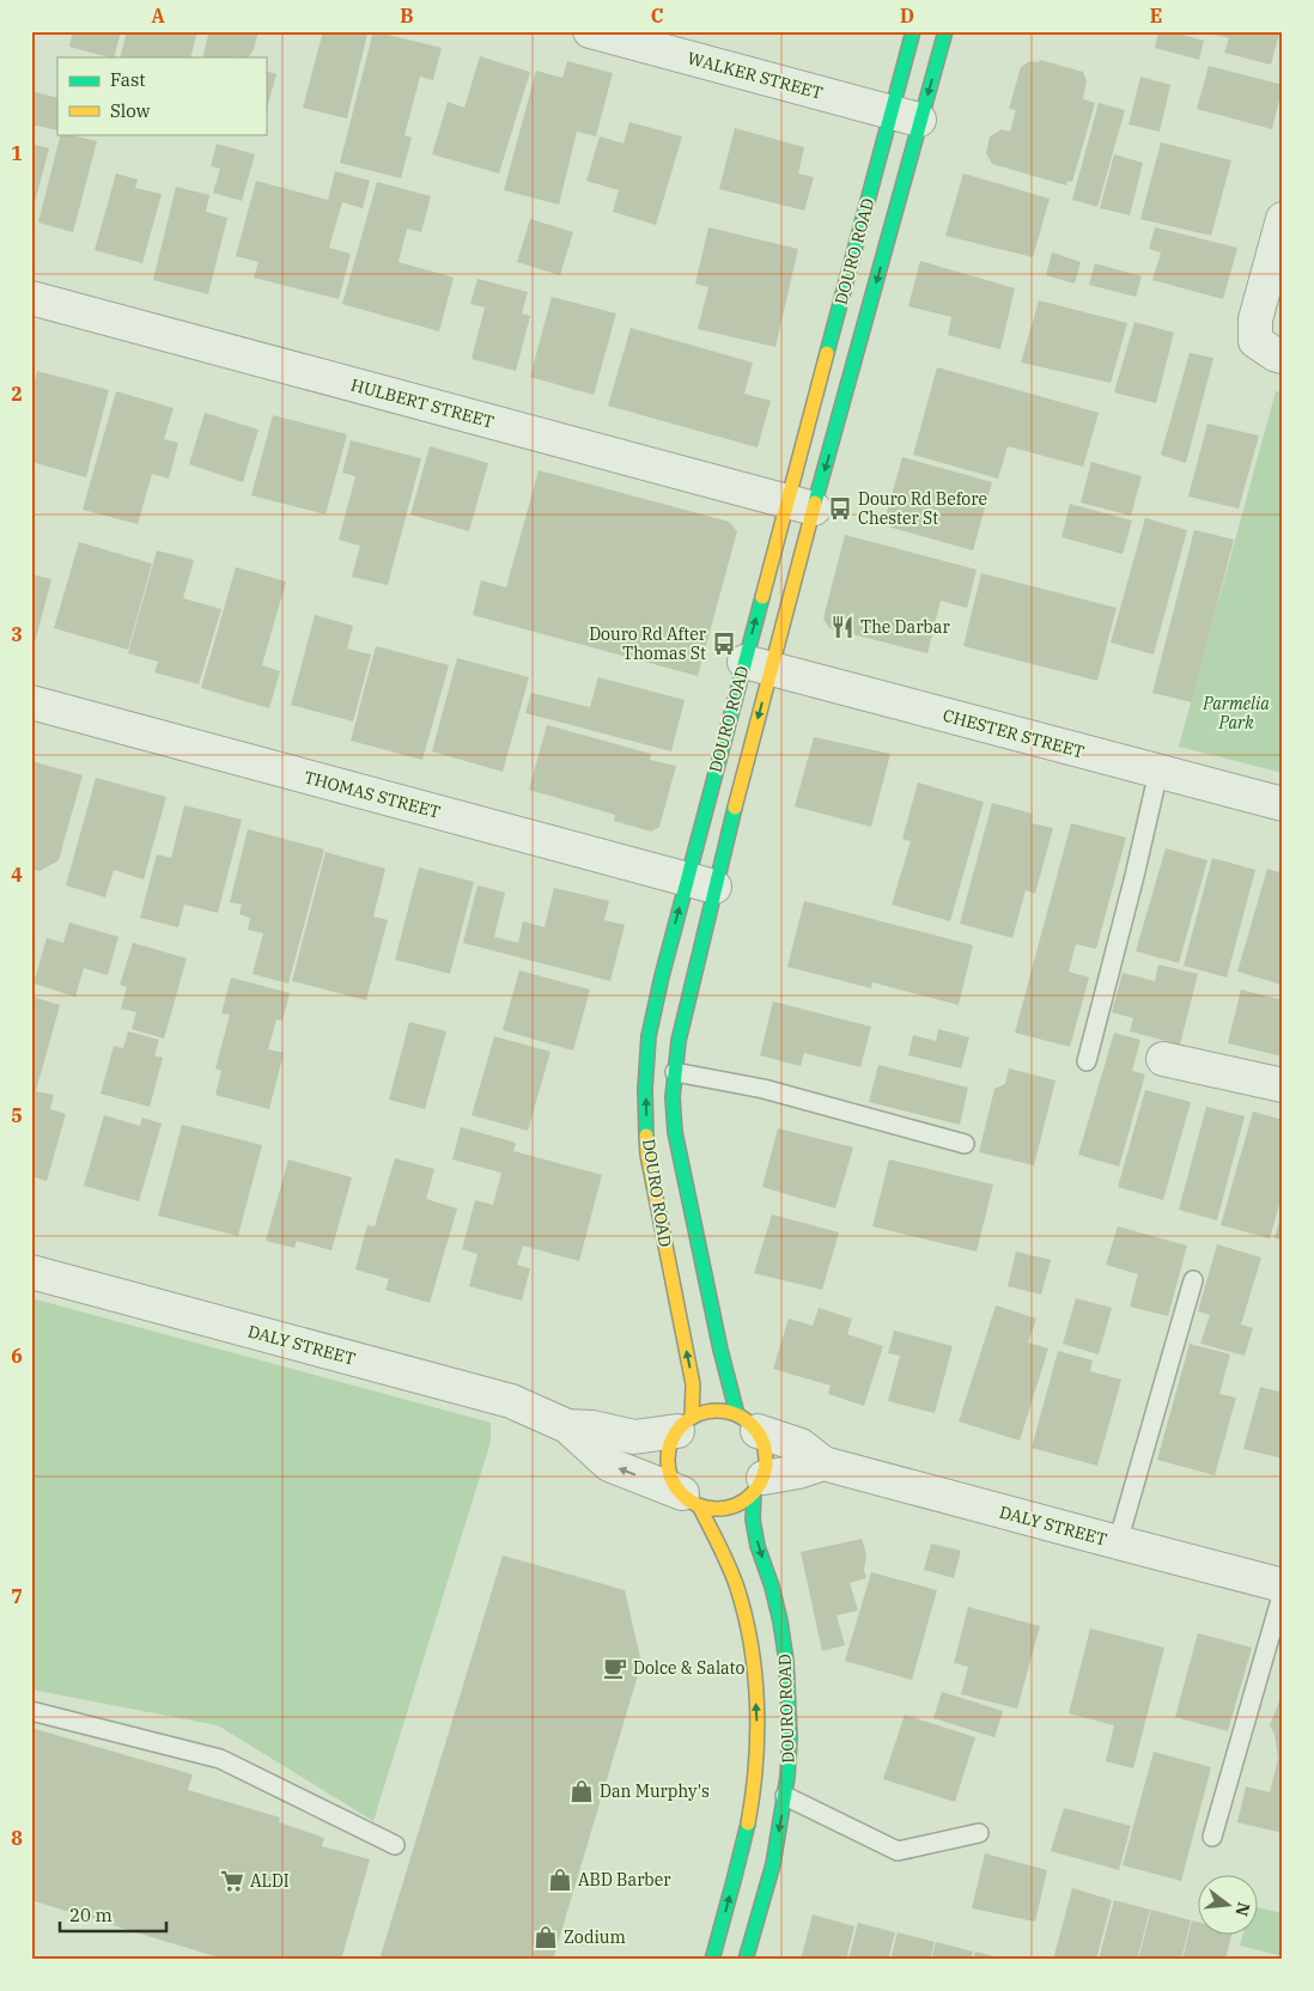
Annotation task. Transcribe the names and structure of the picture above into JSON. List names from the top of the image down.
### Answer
{
  "streets": {
    "street": [
      "WALKER STREET",
      "DOURO ROAD",
      "HULBERT STREET",
      "CHESTER STREET",
      "THOMAS STREET",
      "DALY STREET"
    ]
  },
  "crossings": [
    ["WALKER STREET", "DOURO ROAD"],
    ["DOURO ROAD", "HULBERT STREET"],
    ["DOURO ROAD", "CHESTER STREET"],
    ["DOURO ROAD", "THOMAS STREET"],
    ["DOURO ROAD", "DALY STREET"]
  ],
  "parks": ["Parmelia Park"],
  "places": {
    "bus stop": ["Douro Rd Before Chester St", "Douro Rd After Thomas St"],
    "restaurant": ["The Darbar"],
    "cafe": ["Dolce & Salato"],
    "shop": ["Dan Murphy's", "ABD Barber", "Zodium"],
    "supermarket": ["ALDI"]
  },
  "legend": ["Fast", "Slow"],
  "scale_bar": "20 m",
  "north": "right",
  "grid": {
    "columns": [
      "A",
      "B",
      "C",
      "D",
      "E"
    ],
    "rows": [
      "1",
      "2",
      "3",
      "4",
      "5",
      "6",
      "7",
      "8"
    ]
  }
}
